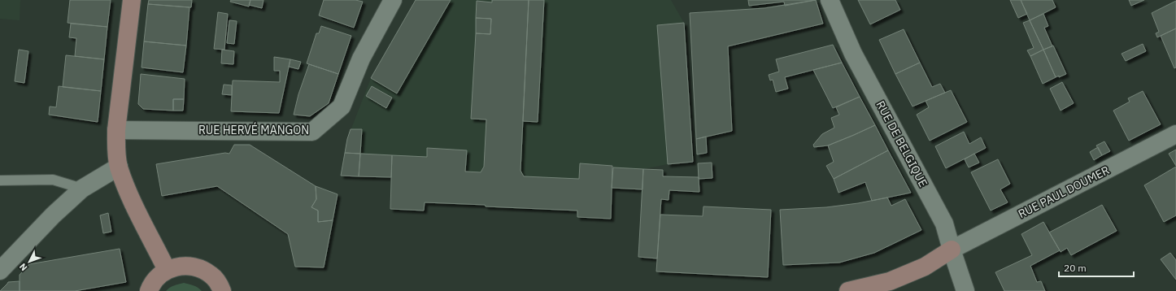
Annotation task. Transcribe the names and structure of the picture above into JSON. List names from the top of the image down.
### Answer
{
  "streets": {
    "street": ["RUE HERVÉ MANGON", "RUE DE BELGIQUE", "RUE PAUL DOUMER"]
  },
  "crossings": [
    ["RUE DE BELGIQUE", "RUE PAUL DOUMER"]
  ],
  "scale_bar": "20 m",
  "north": "bottom left"
}
